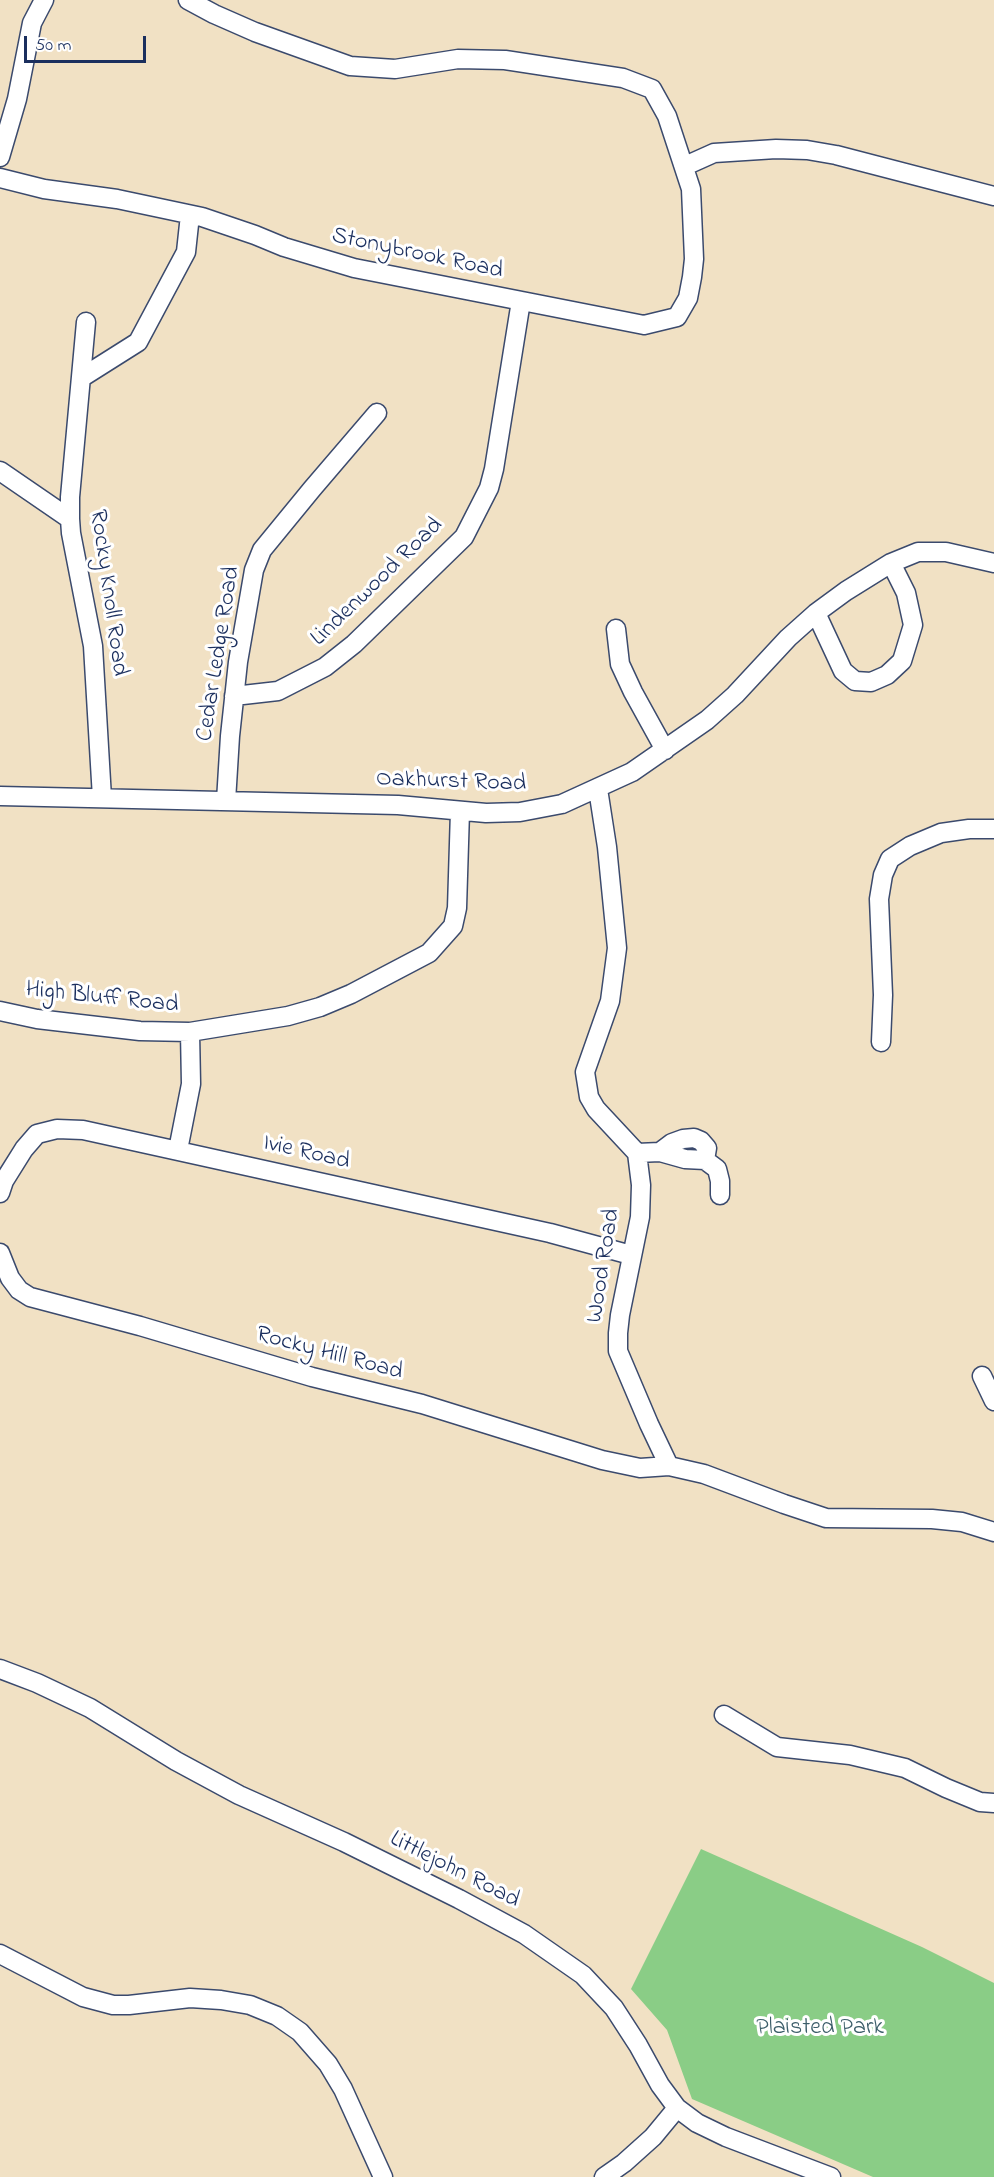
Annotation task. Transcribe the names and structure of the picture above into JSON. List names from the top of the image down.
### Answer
{
  "streets": {
    "street": [
      "Stonybrook Road",
      "Lindenwood Road",
      "Rocky Knoll Road",
      "Cedar Ledge Road",
      "Oakhurst Road",
      "High Bluff Road",
      "Ivie Road",
      "Wood Road",
      "Rocky Hill Road",
      "Littlejohn Road"
    ]
  },
  "crossings": [
    ["Stonybrook Road", "Lindenwood Road"],
    ["Lindenwood Road", "Cedar Ledge Road"],
    ["Rocky Knoll Road", "Oakhurst Road"],
    ["Cedar Ledge Road", "Oakhurst Road"],
    ["Oakhurst Road", "High Bluff Road"],
    ["Ivie Road", "Wood Road"],
    ["Wood Road", "Rocky Hill Road"]
  ],
  "parks": ["Plaisted Park"],
  "scale_bar": "50 m"
}
